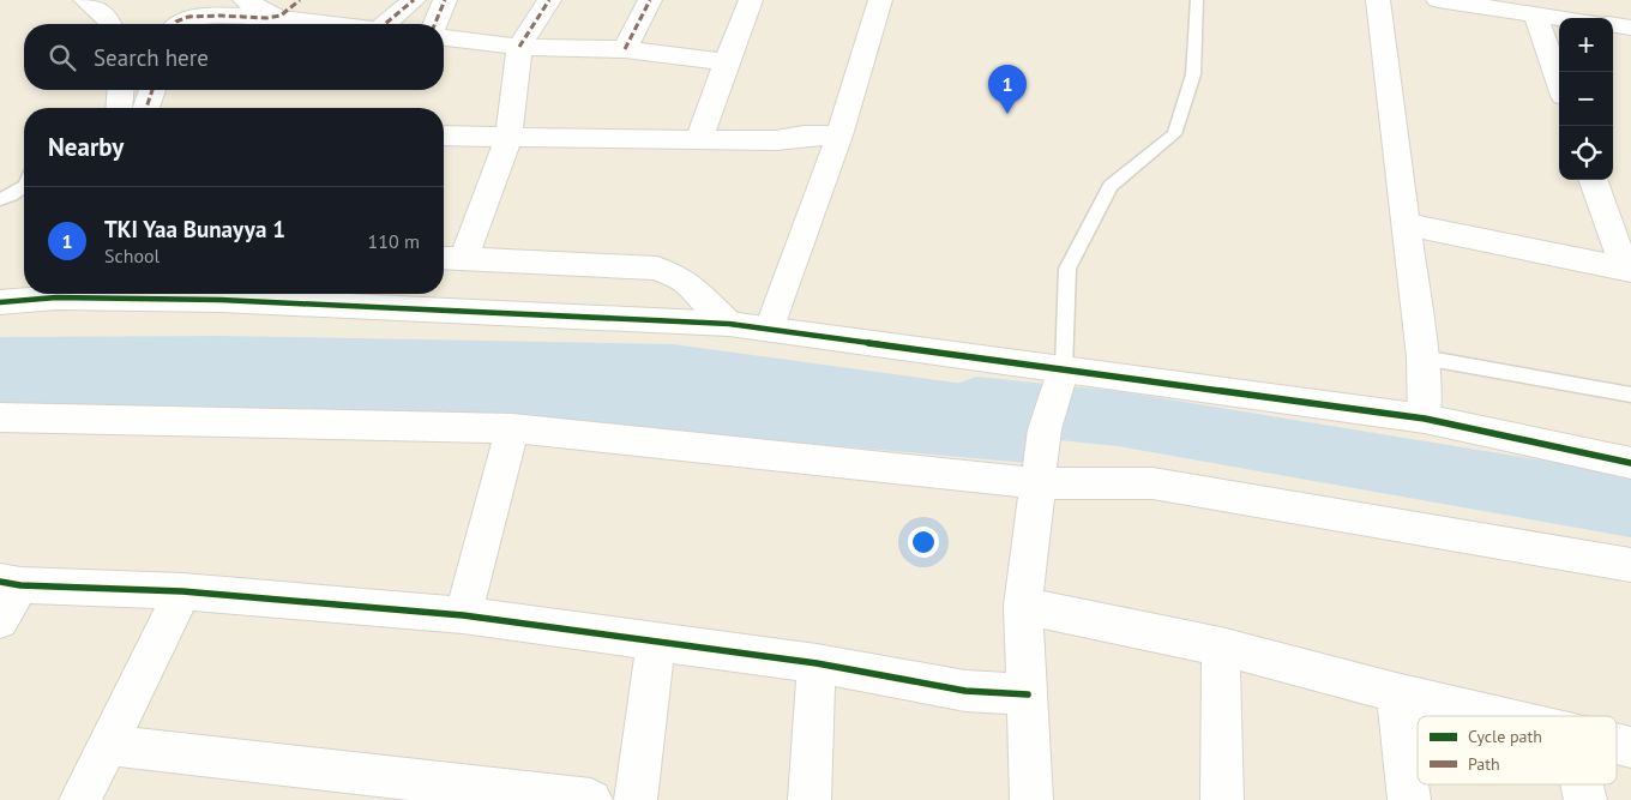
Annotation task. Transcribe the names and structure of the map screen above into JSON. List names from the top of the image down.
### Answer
{
  "legend": ["Cycle path", "Path"],
  "page": {
    "map_buttons": ["+", "−"],
    "search": "Search here",
    "pins": "1",
    "heading": "Nearby",
    "list": [
      {
        "mark": "1",
        "name": "TKI Yaa Bunayya 1",
        "note": "School",
        "value": "110 m"
      }
    ]
  }
}
